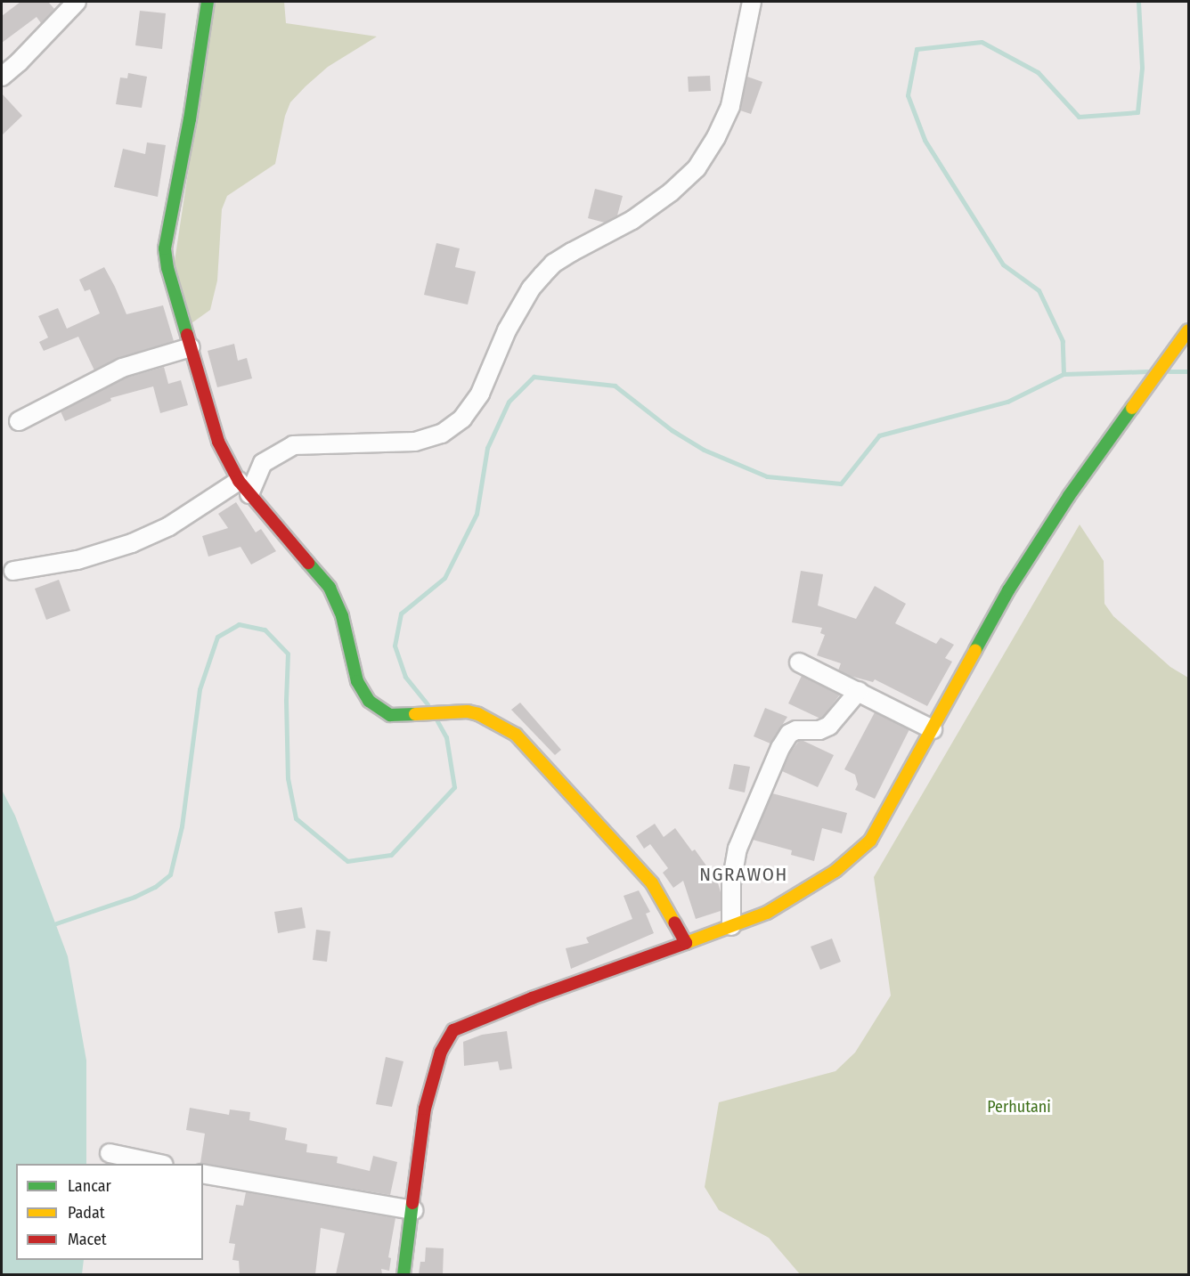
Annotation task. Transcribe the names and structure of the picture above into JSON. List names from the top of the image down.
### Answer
{
  "districts": ["NGRAWOH"],
  "parks": ["Perhutani"],
  "legend": ["Lancar", "Padat", "Macet"]
}
